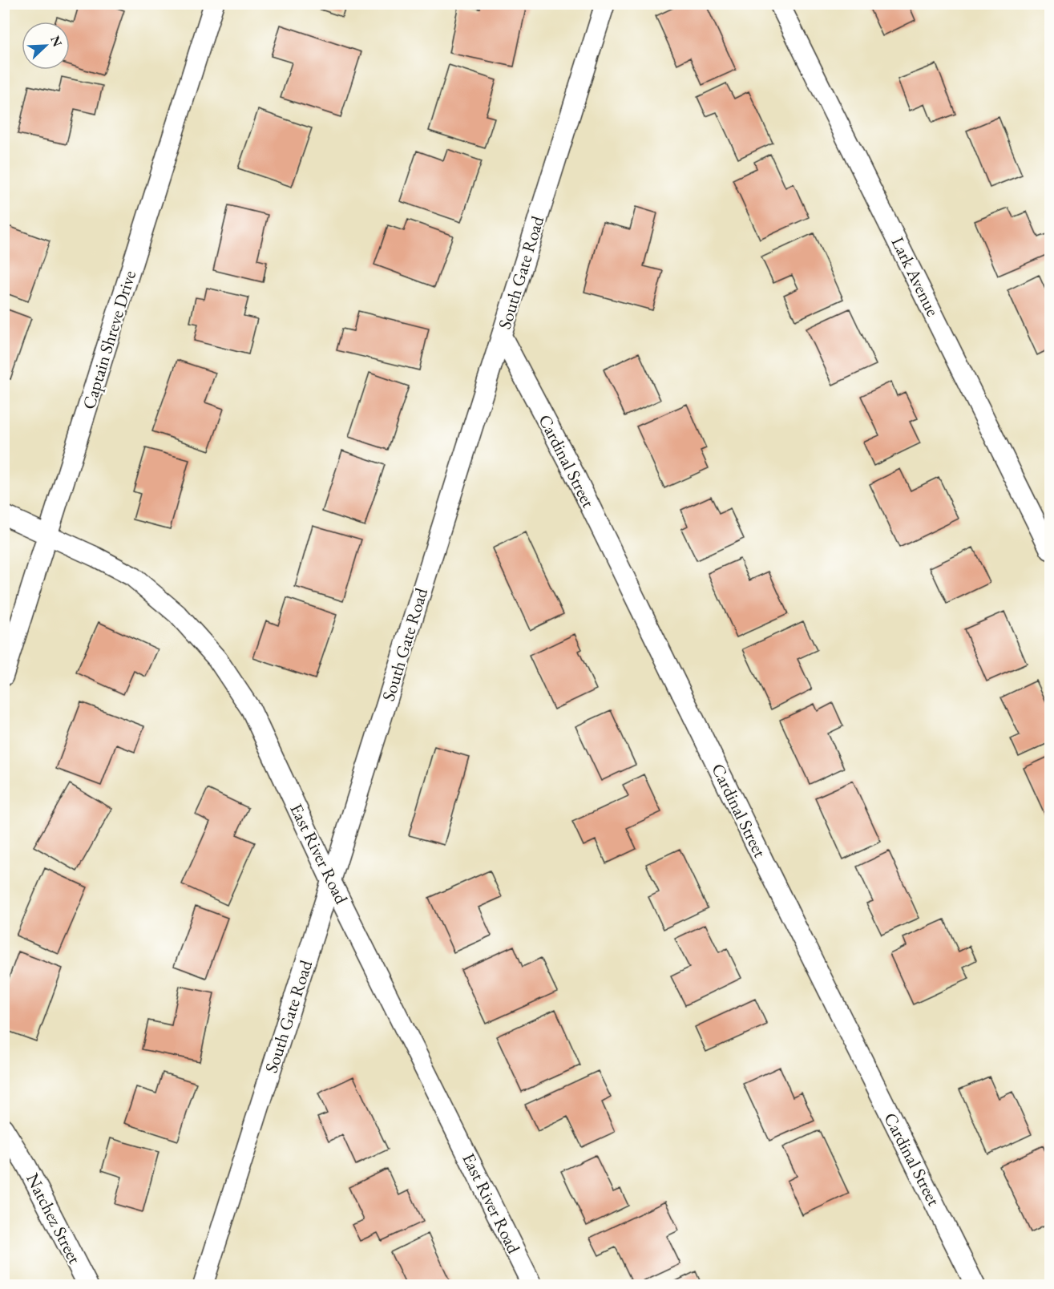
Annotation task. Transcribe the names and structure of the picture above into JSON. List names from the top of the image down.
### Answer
{
  "streets": {
    "street": [
      "South Gate Road",
      "Lark Avenue",
      "Captain Shreve Drive",
      "Cardinal Street",
      "East River Road",
      "Natchez Street"
    ]
  },
  "crossings": [
    ["South Gate Road", "Cardinal Street"],
    ["South Gate Road", "East River Road"],
    ["Captain Shreve Drive", "East River Road"]
  ],
  "north": "top right"
}
